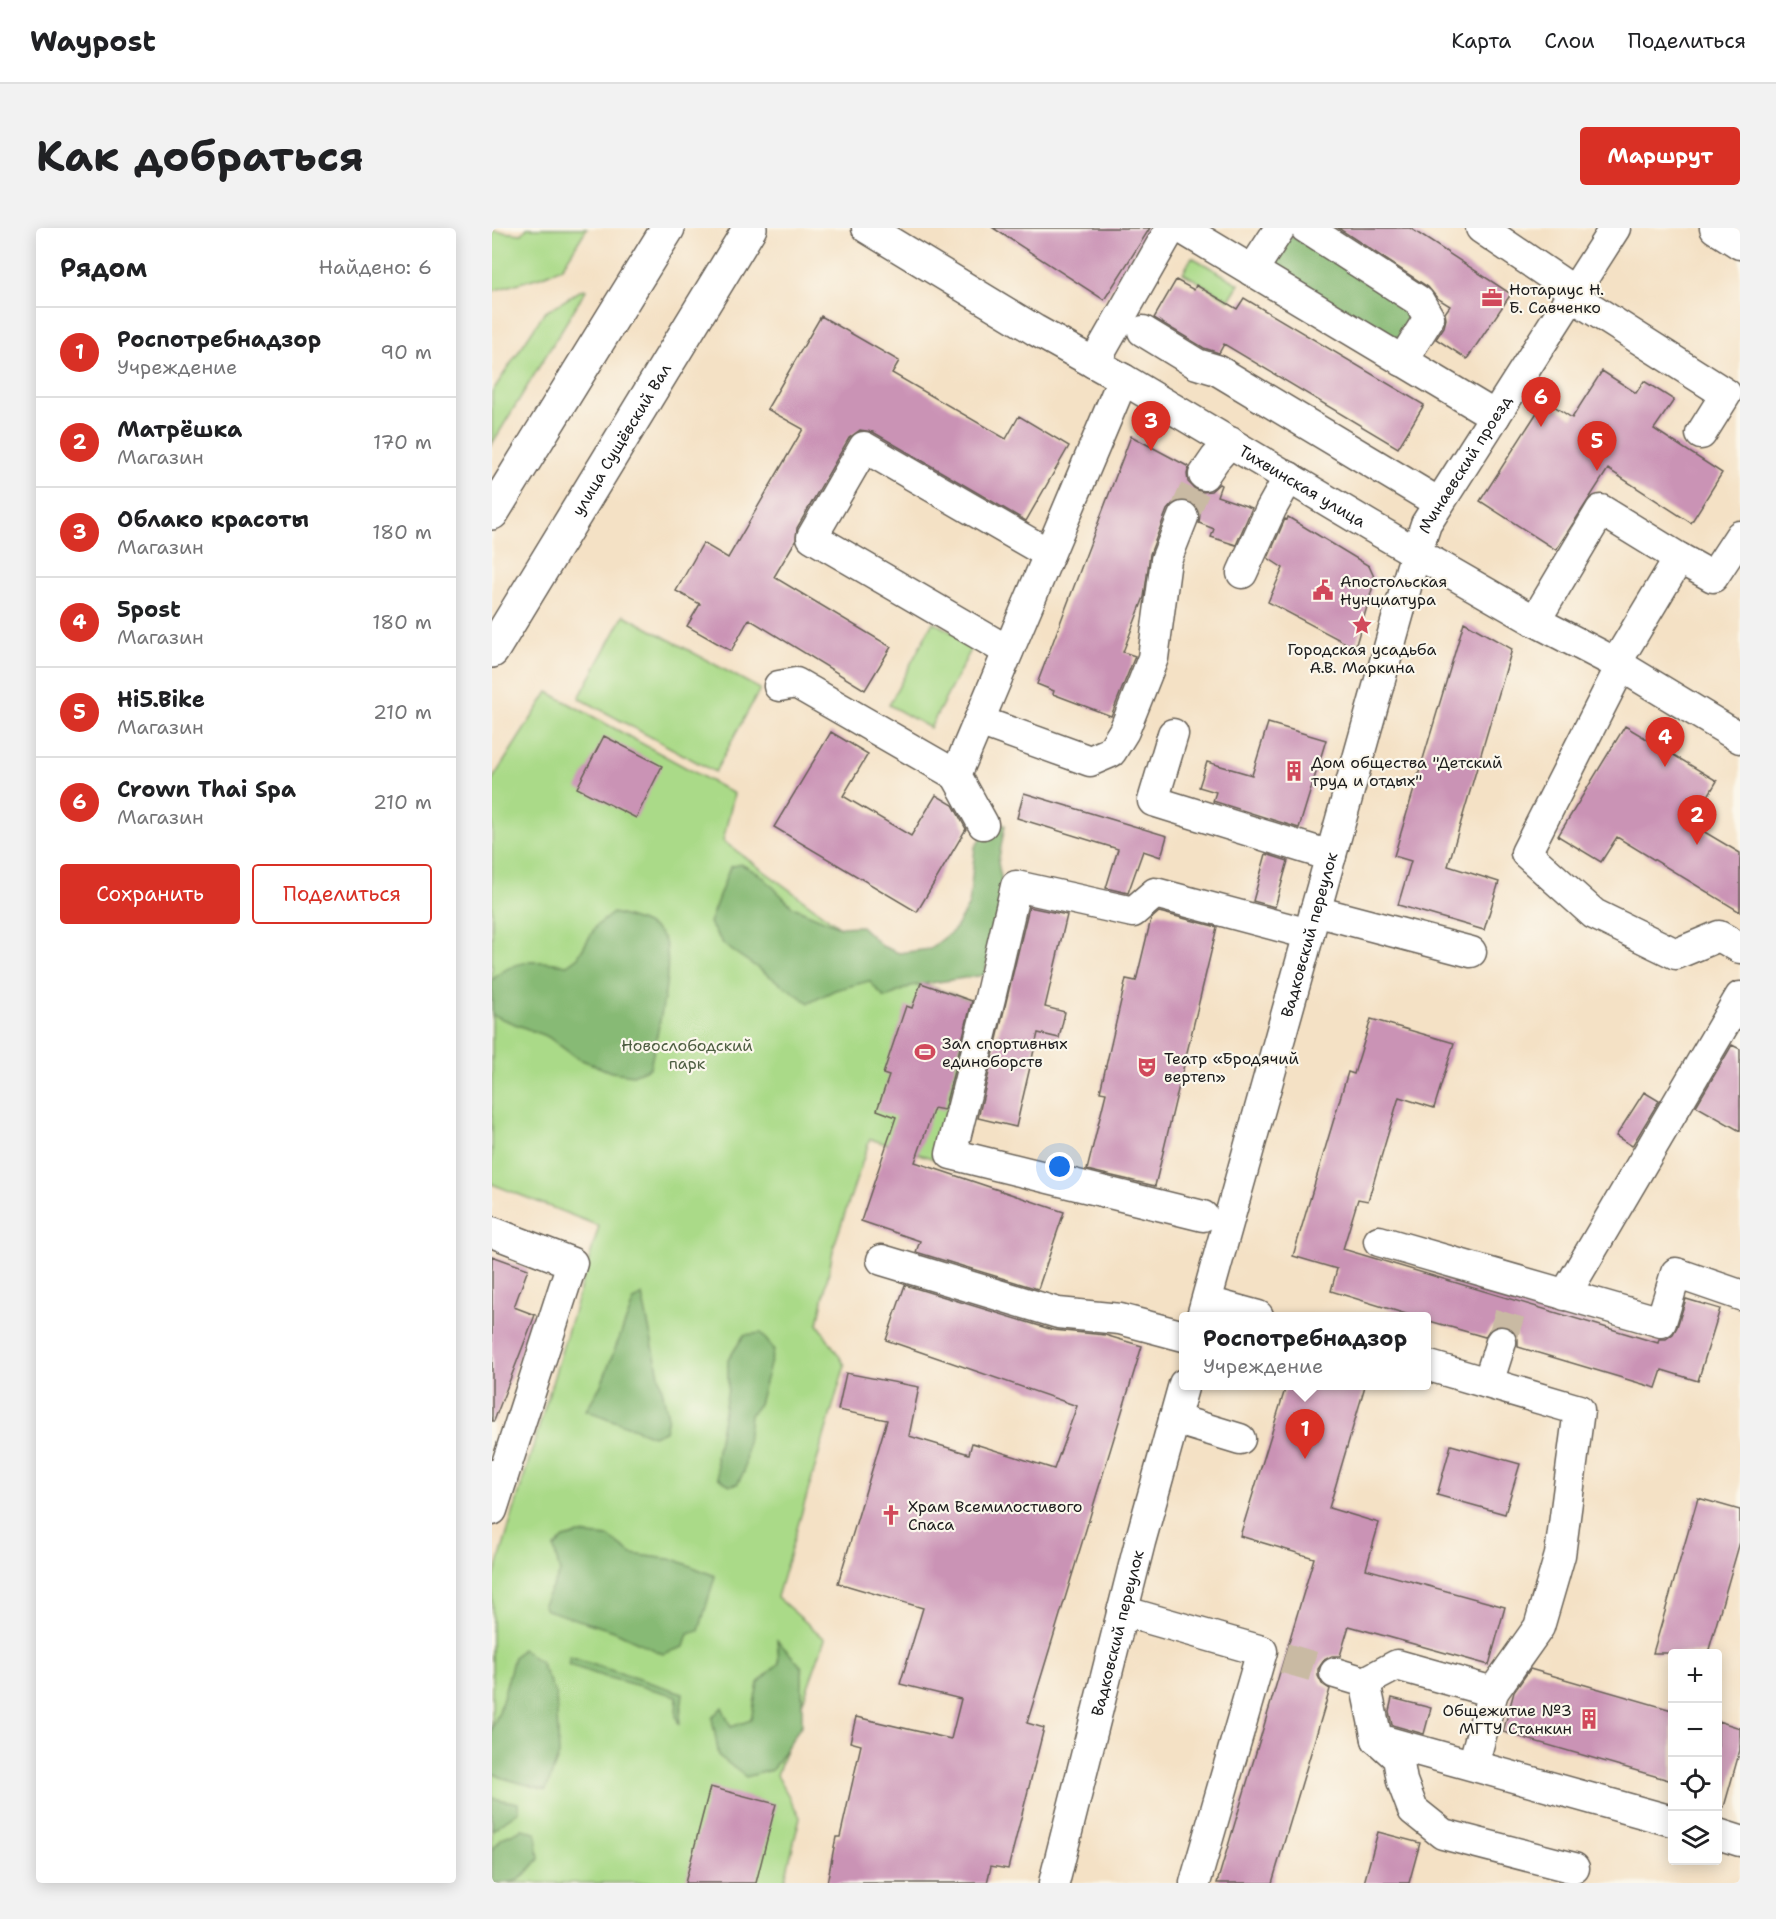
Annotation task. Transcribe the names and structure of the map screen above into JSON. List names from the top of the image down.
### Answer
{
  "streets": {
    "main road": ["улица Сущёвский Вал"],
    "street": ["Минаевский проезд", "Тихвинская улица", "Вадковский переулок"]
  },
  "crossings": [
    ["Минаевский проезд", "Тихвинская улица"],
    ["Минаевский проезд", "Вадковский переулок"],
    ["Тихвинская улица", "Вадковский переулок"]
  ],
  "parks": ["Новослободский парк"],
  "places": {
    "office": ["Нотариус Н. Б. Савченко"],
    "public building": ["Апостольская Нунциатура"],
    "place": ["Городская усадьба А.В. Маркина"],
    "building": ["Дом общества \"Детский труд и отдых\"", "Общежитие №3 МГТУ Станкин"],
    "sports": ["Зал спортивных единоборств"],
    "theatre": ["Театр «Бродячий вертеп»"],
    "church": ["Храм Всемилостивого Спаса"]
  },
  "page": {
    "header": "Waypost",
    "nav": ["Карта", "Слои", "Поделиться"],
    "buttons": [
      "Маршрут",
      ["Сохранить", "Поделиться"]
    ],
    "title": "Как добраться",
    "heading": ["Рядом", "Найдено: 6"],
    "list": [
      {
        "mark": "1",
        "name": "Роспотребнадзор",
        "note": "Учреждение",
        "value": "90 m"
      },
      {
        "mark": "2",
        "name": "Матрёшка",
        "note": "Магазин",
        "value": "170 m"
      },
      {
        "mark": "3",
        "name": "Облако красоты",
        "note": "Магазин",
        "value": "180 m"
      },
      {
        "mark": "4",
        "name": "5post",
        "note": "Магазин",
        "value": "180 m"
      },
      {
        "mark": "5",
        "name": "Hi5.Bike",
        "note": "Магазин",
        "value": "210 m"
      },
      {
        "mark": "6",
        "name": "Crown Thai Spa",
        "note": "Магазин",
        "value": "210 m"
      }
    ],
    "pins": [
      "6",
      "3",
      "5",
      "4",
      "2",
      "1"
    ],
    "popup": ["Роспотребнадзор", "Учреждение"],
    "map_buttons": ["+", "−"]
  }
}
